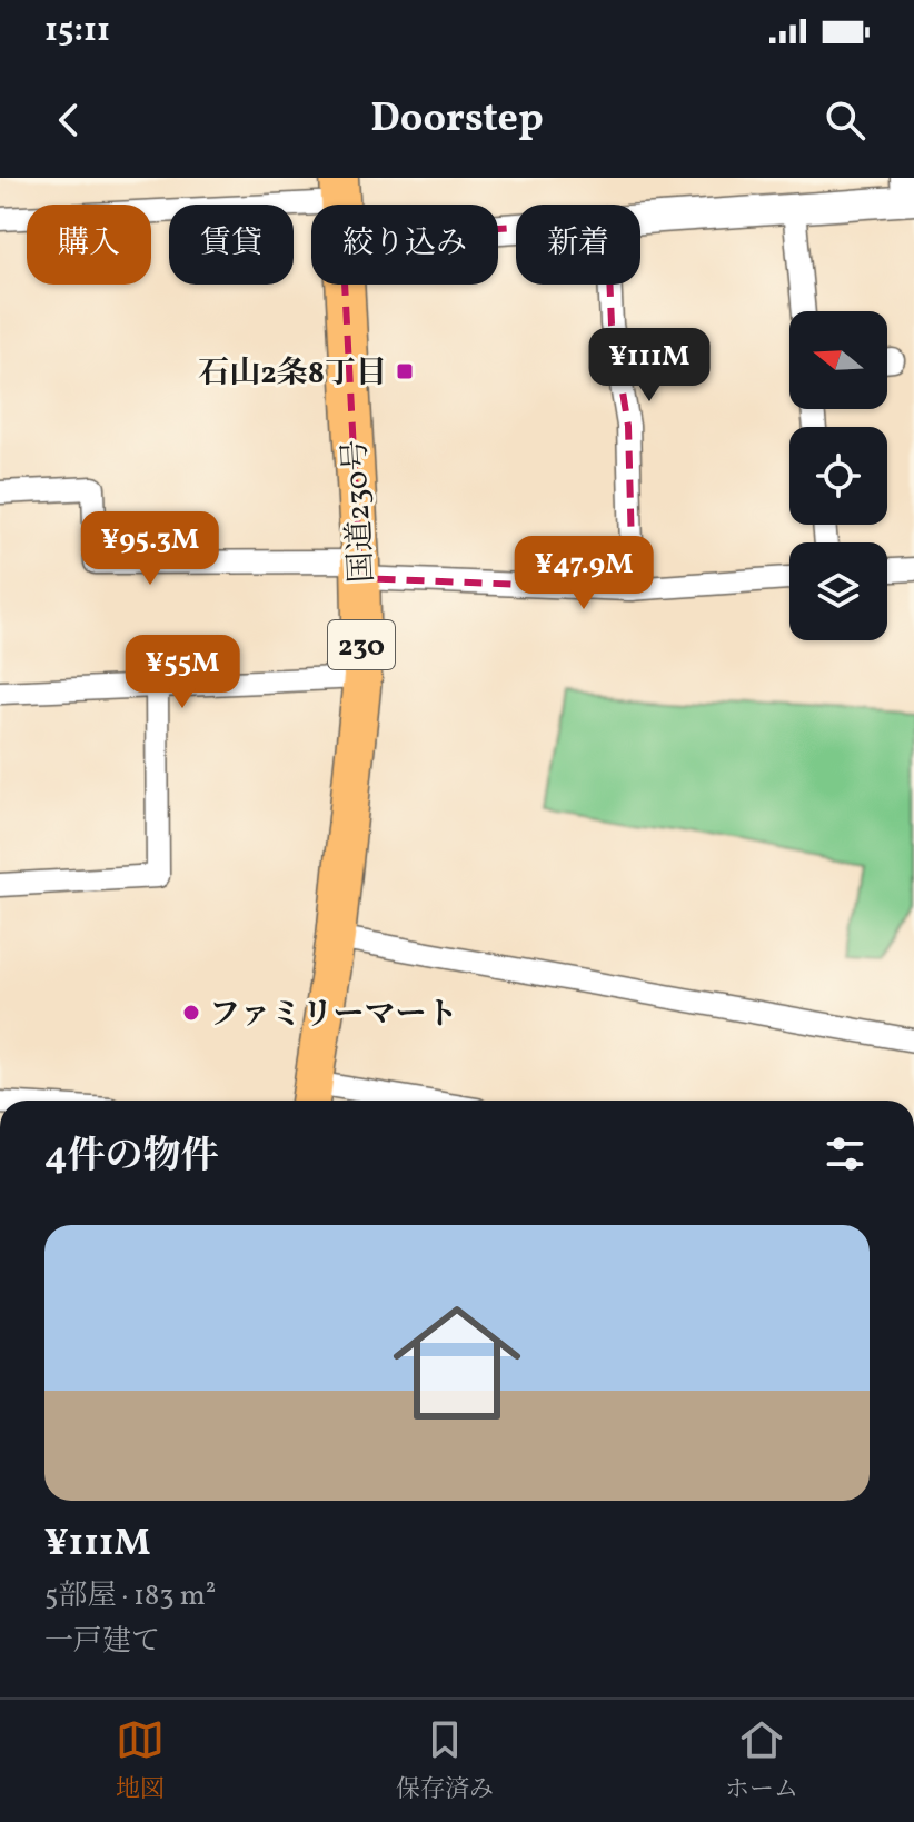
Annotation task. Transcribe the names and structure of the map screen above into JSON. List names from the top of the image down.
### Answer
{
  "streets": {
    "highway": ["国道230号", "230"]
  },
  "places": {
    "transit": ["石山2条8丁目"],
    "other": ["ファミリーマート"]
  },
  "north": "left",
  "page": {
    "status": "15:11",
    "header": "Doorstep",
    "chip": [
      "購入",
      "賃貸",
      "絞り込み",
      "新着"
    ],
    "price": [
      "¥111M",
      "¥95.3M",
      "¥47.9M",
      "¥55M"
    ],
    "heading": "4件の物件",
    "list": [
      {
        "name": "¥111M",
        "note": "5部屋 · 183 m² · 一戸建て"
      }
    ],
    "tabs": ["地図", "保存済み", "ホーム"]
  }
}
